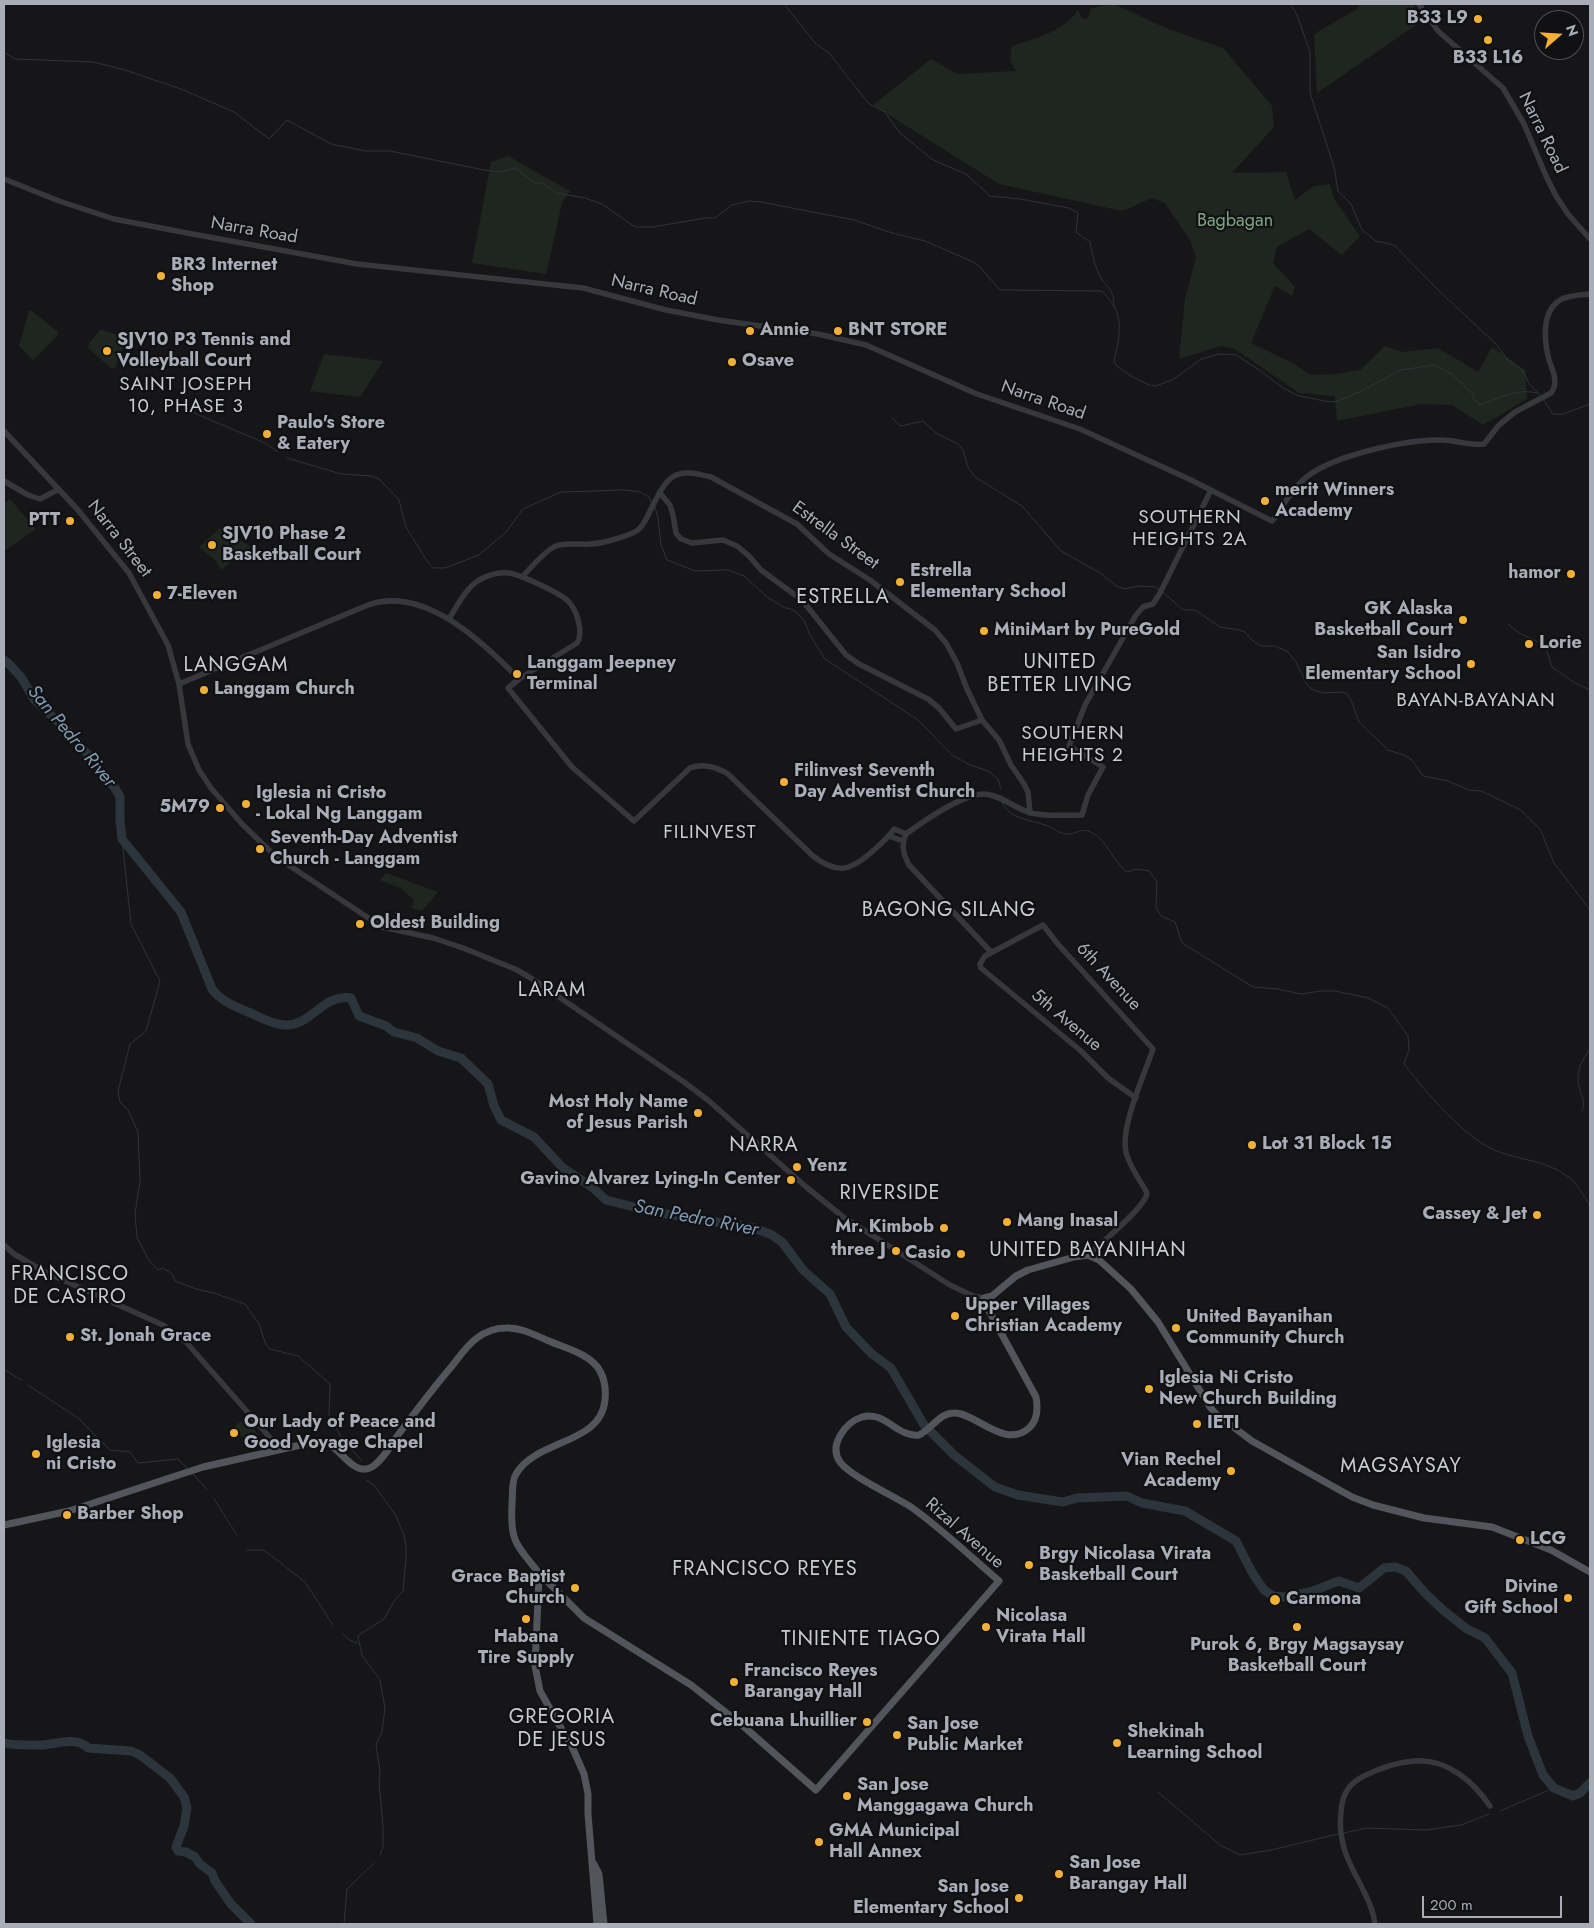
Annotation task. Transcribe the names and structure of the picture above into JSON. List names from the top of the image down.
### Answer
{
  "streets": {
    "main road": ["Rizal Avenue"],
    "street": [
      "Narra Road",
      "Estrella Street",
      "Narra Street",
      "6th Avenue",
      "5th Avenue"
    ]
  },
  "crossings": [
    ["Narra Street", "Rizal Avenue"],
    ["6th Avenue", "5th Avenue"]
  ],
  "districts": [
    "SAINT JOSEPH 10, PHASE 3",
    "SOUTHERN HEIGHTS 2A",
    "ESTRELLA",
    "UNITED BETTER LIVING",
    "LANGGAM",
    "BAYAN-BAYANAN",
    "SOUTHERN HEIGHTS 2",
    "FILINVEST",
    "BAGONG SILANG",
    "LARAM",
    "NARRA",
    "RIVERSIDE",
    "UNITED BAYANIHAN",
    "FRANCISCO DE CASTRO",
    "MAGSAYSAY",
    "FRANCISCO REYES",
    "TINIENTE TIAGO",
    "GREGORIA DE JESUS"
  ],
  "water": ["San Pedro River"],
  "parks": ["Bagbagan"],
  "places": [
    "B33 L9",
    "B33 L16",
    "BR3 Internet Shop",
    "Annie",
    "BNT STORE",
    "SJV10 P3 Tennis and Volleyball Court",
    "Osave",
    "Paulo's Store & Eatery",
    "merit Winners Academy",
    "PTT",
    "SJV10 Phase 2 Basketball Court",
    "hamor",
    "Estrella Elementary School",
    "7-Eleven",
    "GK Alaska Basketball Court",
    "MiniMart by PureGold",
    "Lorie",
    "San Isidro Elementary School",
    "Langgam Jeepney Terminal",
    "Langgam Church",
    "Filinvest Seventh Day Adventist Church",
    "Iglesia ni Cristo - Lokal Ng Langgam",
    "5M79",
    "Seventh-Day Adventist Church - Langgam",
    "Oldest Building",
    "Most Holy Name of Jesus Parish",
    "Lot 31 Block 15",
    "Yenz",
    "Gavino Alvarez Lying-In Center",
    "Cassey & Jet",
    "Mang Inasal",
    "Mr. Kimbob",
    "three J",
    "Casio",
    "Upper Villages Christian Academy",
    "United Bayanihan Community Church",
    "St. Jonah Grace",
    "Iglesia Ni Cristo New Church Building",
    "IETI",
    "Our Lady of Peace and Good Voyage Chapel",
    "Iglesia ni Cristo",
    "Vian Rechel Academy",
    "Barber Shop",
    "LCG",
    "Brgy Nicolasa Virata Basketball Court",
    "Grace Baptist Church",
    "Divine Gift School",
    "Carmona",
    "Habana Tire Supply",
    "Nicolasa Virata Hall",
    "Purok 6, Brgy Magsaysay Basketball Court",
    "Francisco Reyes Barangay Hall",
    "Cebuana Lhuillier",
    "San Jose Public Market",
    "Shekinah Learning School",
    "San Jose Manggagawa Church",
    "GMA Municipal Hall Annex",
    "San Jose Barangay Hall",
    "San Jose Elementary School"
  ],
  "scale_bar": "200 m",
  "north": "right"
}
